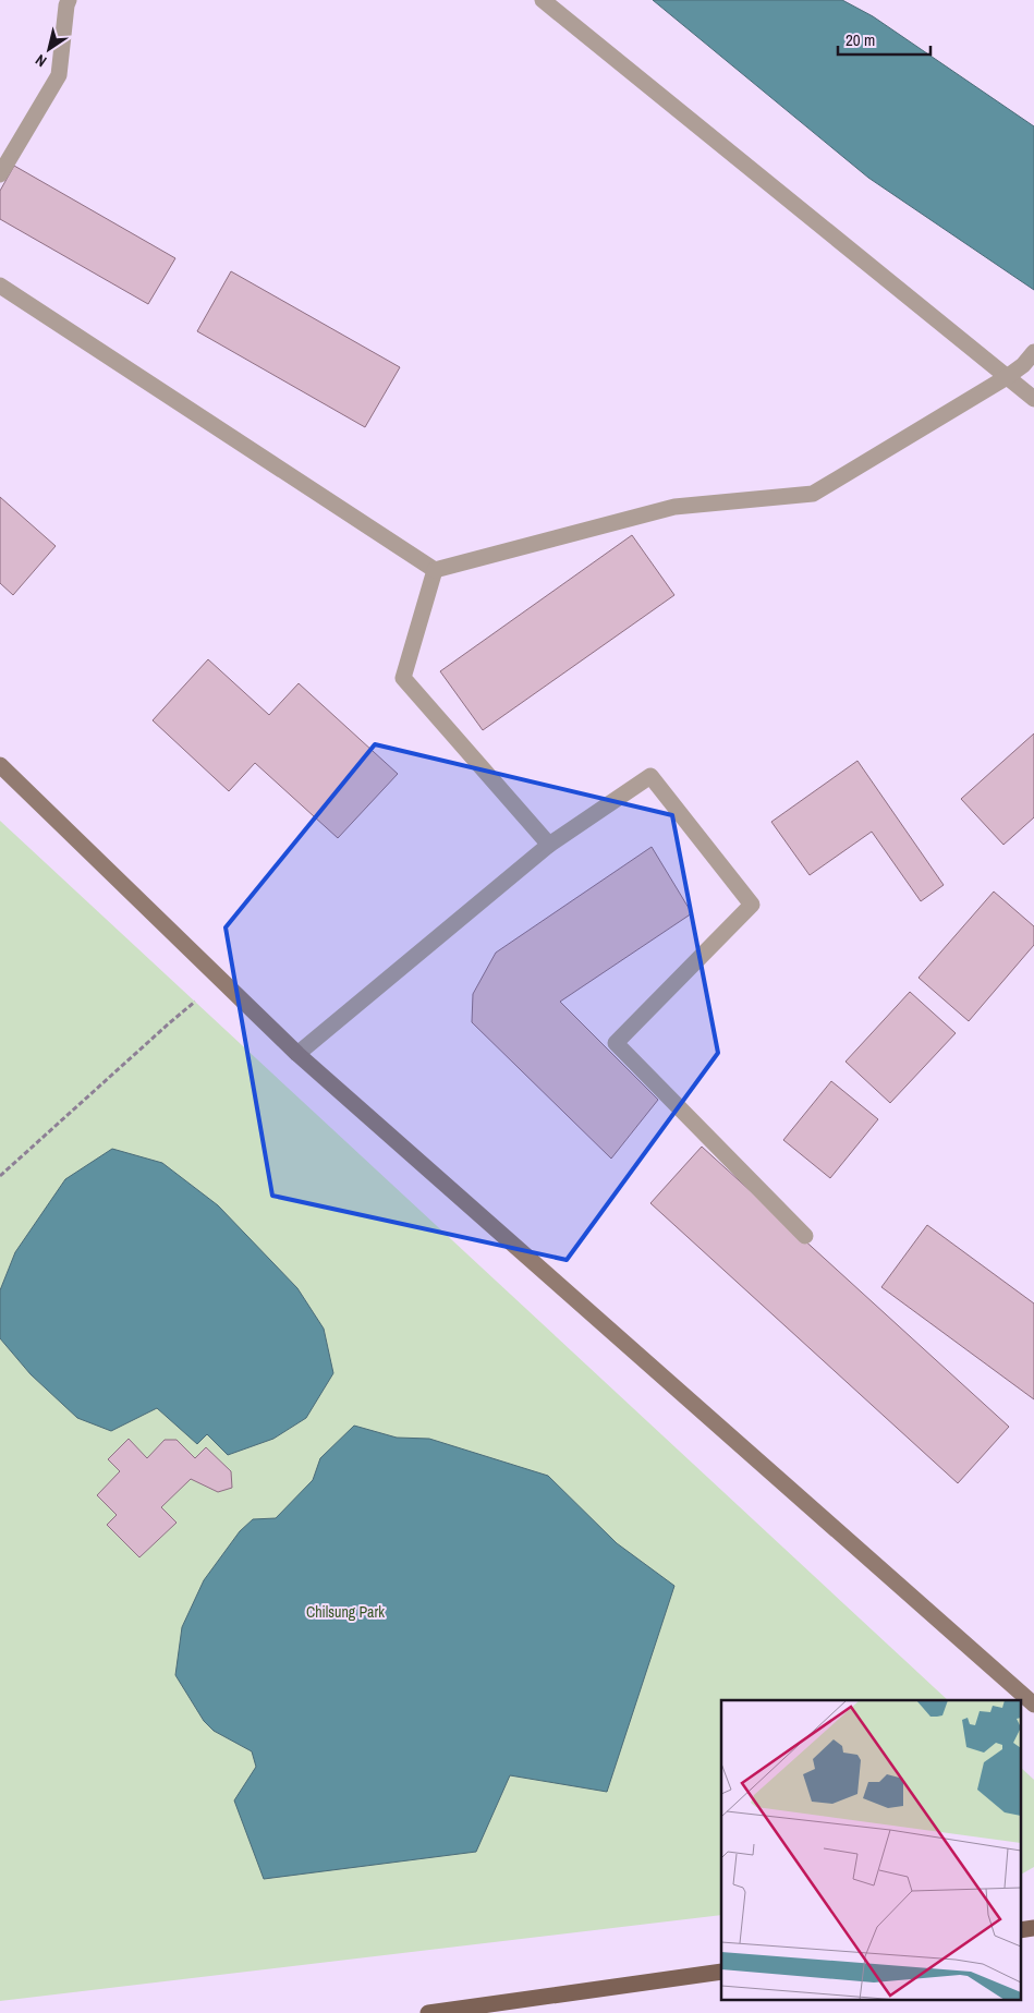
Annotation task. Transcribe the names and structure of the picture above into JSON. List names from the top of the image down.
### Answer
{
  "parks": ["Chilsung Park"],
  "scale_bar": "20 m",
  "north": "bottom left"
}
